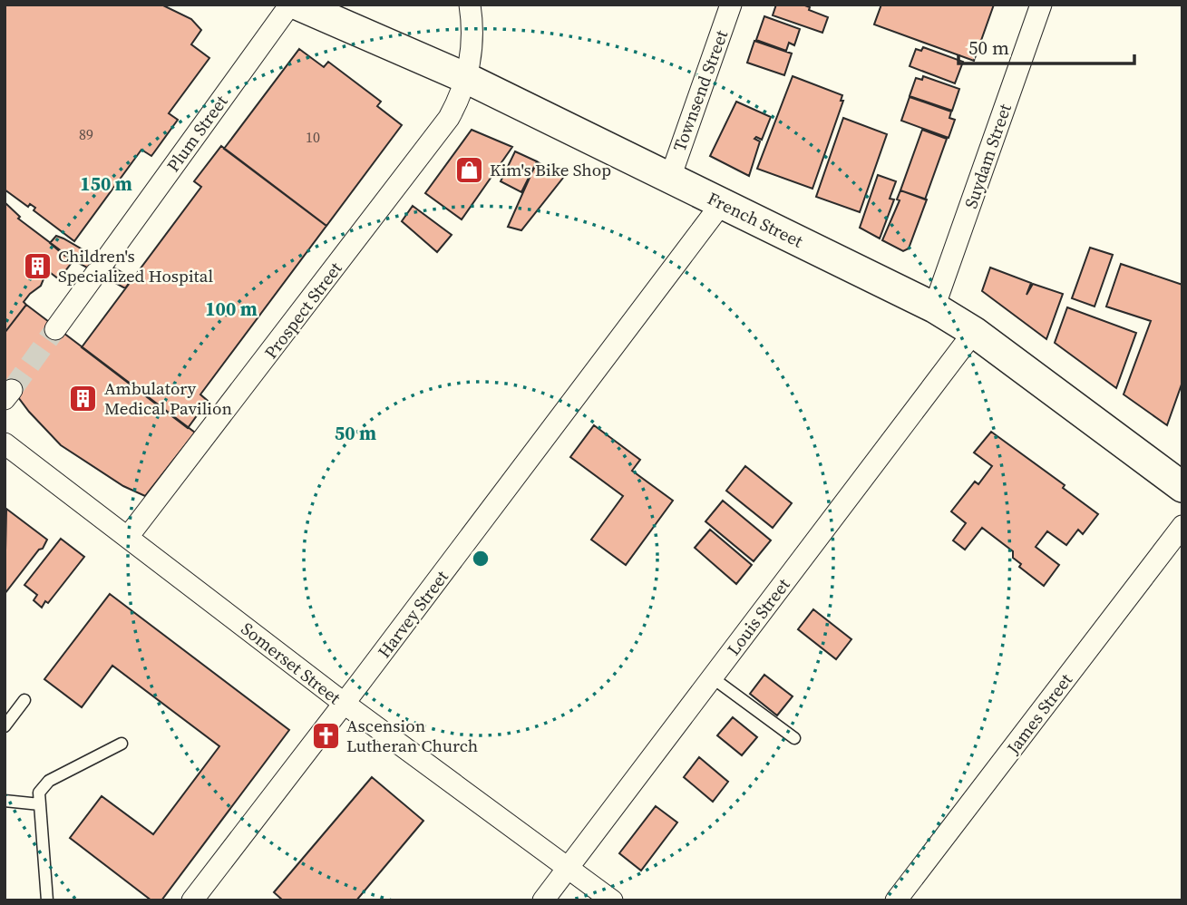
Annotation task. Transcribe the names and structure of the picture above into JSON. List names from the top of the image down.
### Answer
{
  "streets": {
    "main road": ["French Street"],
    "street": [
      "Townsend Street",
      "Plum Street",
      "Suydam Street",
      "Prospect Street",
      "Harvey Street",
      "Louis Street",
      "Somerset Street",
      "James Street"
    ]
  },
  "crossings": [
    ["Townsend Street", "French Street"],
    ["Suydam Street", "French Street"],
    ["French Street", "Prospect Street"],
    ["French Street", "Harvey Street"],
    ["French Street", "Louis Street"],
    ["Prospect Street", "Somerset Street"],
    ["Harvey Street", "Somerset Street"],
    ["Louis Street", "Somerset Street"]
  ],
  "places": {
    "shop": ["Kim's Bike Shop"],
    "building": ["Children's Specialized Hospital", "Ambulatory Medical Pavilion"],
    "church": ["Ascension Lutheran Church"]
  },
  "house_numbers": ["89", "10"],
  "scale_bar": "50 m",
  "rings": ["150 m", "100 m", "50 m"]
}
